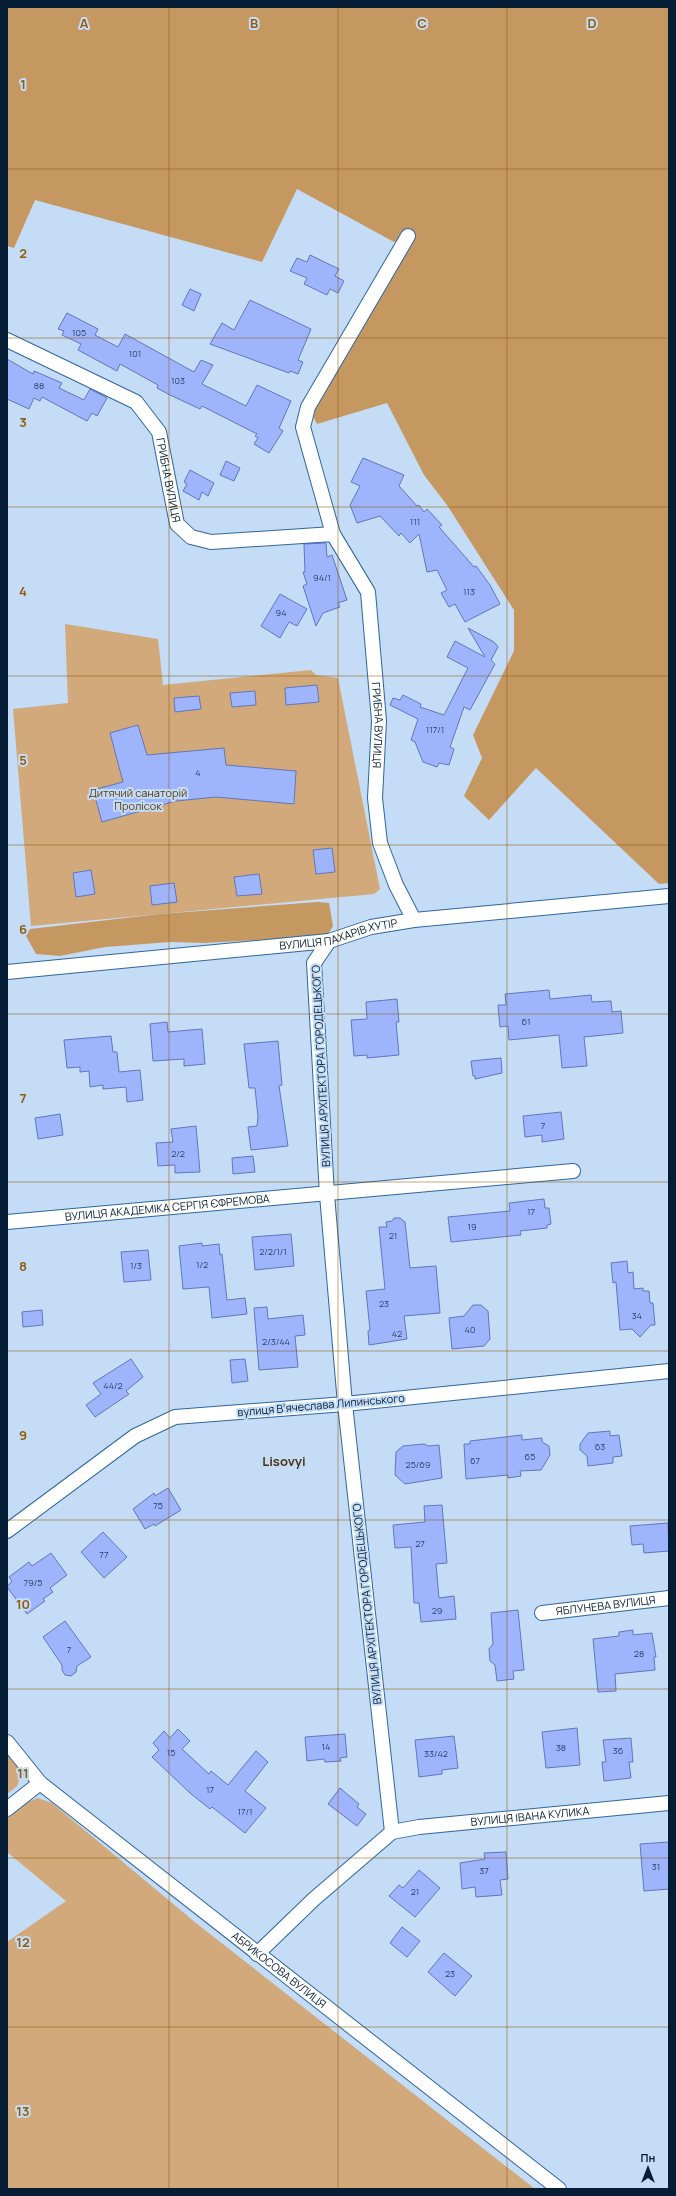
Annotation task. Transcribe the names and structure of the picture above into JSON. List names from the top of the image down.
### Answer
{
  "streets": {
    "street": [
      "ГРИБНА ВУЛИЦЯ",
      "ВУЛИЦЯ ПАХАРІВ ХУТІР",
      "ВУЛИЦЯ АРХІТЕКТОРА ГОРОДЕЦЬКОГО",
      "ВУЛИЦЯ АКАДЕМІКА СЕРГІЯ ЄФРЕМОВА",
      "вулиця Вʼячеслава Липинського",
      "ЯБЛУНЕВА ВУЛИЦЯ",
      "ВУЛИЦЯ ІВАНА КУЛИКА",
      "АБРИКОСОВА ВУЛИЦЯ"
    ]
  },
  "crossings": [
    ["ГРИБНА ВУЛИЦЯ", "ВУЛИЦЯ ПАХАРІВ ХУТІР"],
    ["ВУЛИЦЯ ПАХАРІВ ХУТІР", "ВУЛИЦЯ АРХІТЕКТОРА ГОРОДЕЦЬКОГО"],
    ["ВУЛИЦЯ АРХІТЕКТОРА ГОРОДЕЦЬКОГО", "ВУЛИЦЯ АКАДЕМІКА СЕРГІЯ ЄФРЕМОВА"],
    ["ВУЛИЦЯ АРХІТЕКТОРА ГОРОДЕЦЬКОГО", "вулиця Вʼячеслава Липинського"],
    ["ВУЛИЦЯ АРХІТЕКТОРА ГОРОДЕЦЬКОГО", "ВУЛИЦЯ ІВАНА КУЛИКА"]
  ],
  "districts": ["Lisovyi"],
  "parks": ["Дитячий санаторій Пролісок"],
  "house_numbers": [
    "105",
    "101",
    "103",
    "88",
    "111",
    "94/1",
    "113",
    "94",
    "117/1",
    "4",
    "61",
    "7",
    "2/2",
    "17",
    "19",
    "21",
    "2/2/1/1",
    "1/2",
    "1/3",
    "23",
    "34",
    "40",
    "42",
    "2/3/44",
    "44/2",
    "63",
    "65",
    "67",
    "25/69",
    "75",
    "27",
    "77",
    "79/5",
    "29",
    "7",
    "28",
    "14",
    "38",
    "36",
    "15",
    "33/42",
    "17",
    "17/1",
    "31",
    "37",
    "21",
    "23"
  ],
  "north": "top",
  "grid": {
    "columns": [
      "A",
      "B",
      "C",
      "D"
    ],
    "rows": [
      "1",
      "2",
      "3",
      "4",
      "5",
      "6",
      "7",
      "8",
      "9",
      "10",
      "11",
      "12",
      "13"
    ]
  }
}
